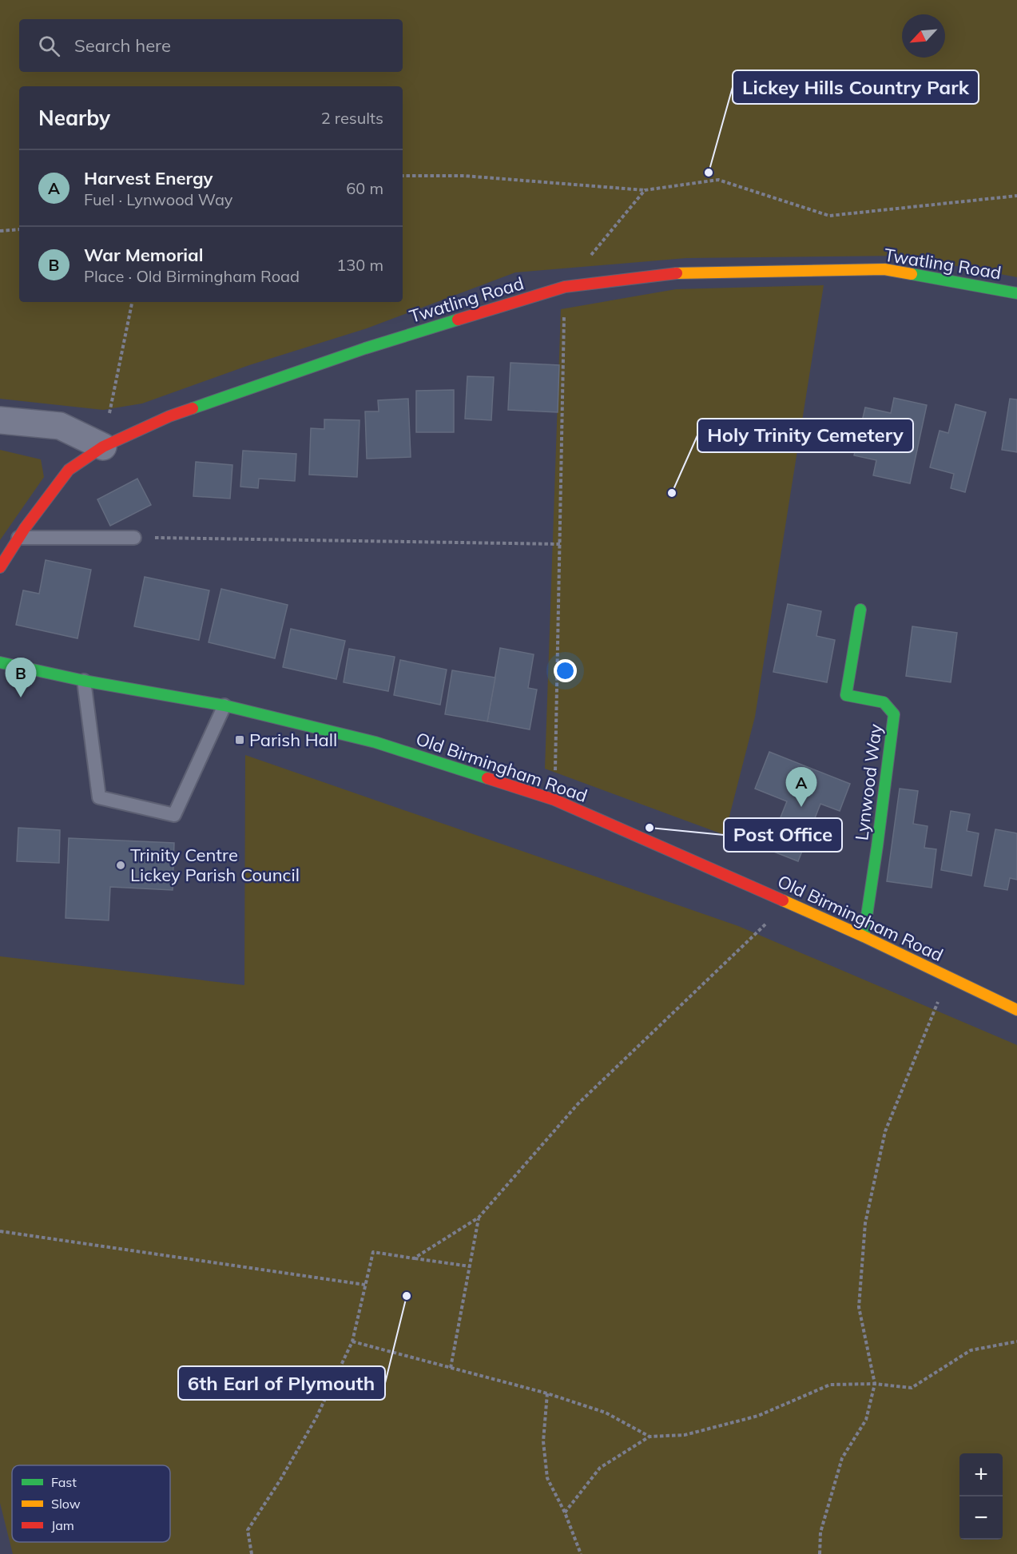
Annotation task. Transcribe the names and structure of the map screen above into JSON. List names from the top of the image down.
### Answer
{
  "streets": {
    "street": ["Twatling Road", "Old Birmingham Road", "Lynwood Way"]
  },
  "crossings": [
    ["Old Birmingham Road", "Lynwood Way"]
  ],
  "places": {
    "other": [
      "Lickey Hills Country Park",
      "Holy Trinity Cemetery",
      "Post Office",
      "Trinity Centre Lickey Parish Council",
      "6th Earl of Plymouth"
    ],
    "transit": ["Parish Hall"]
  },
  "legend": ["Fast", "Slow", "Jam"],
  "north": "bottom left",
  "page": {
    "search": "Search here",
    "heading": ["Nearby", "2 results"],
    "list": [
      {
        "mark": "A",
        "name": "Harvest Energy",
        "note": "Fuel · Lynwood Way",
        "value": "60 m"
      },
      {
        "mark": "B",
        "name": "War Memorial",
        "note": "Place · Old Birmingham Road",
        "value": "130 m"
      }
    ],
    "pins": ["B", "A"],
    "map_buttons": ["+", "−"]
  }
}
